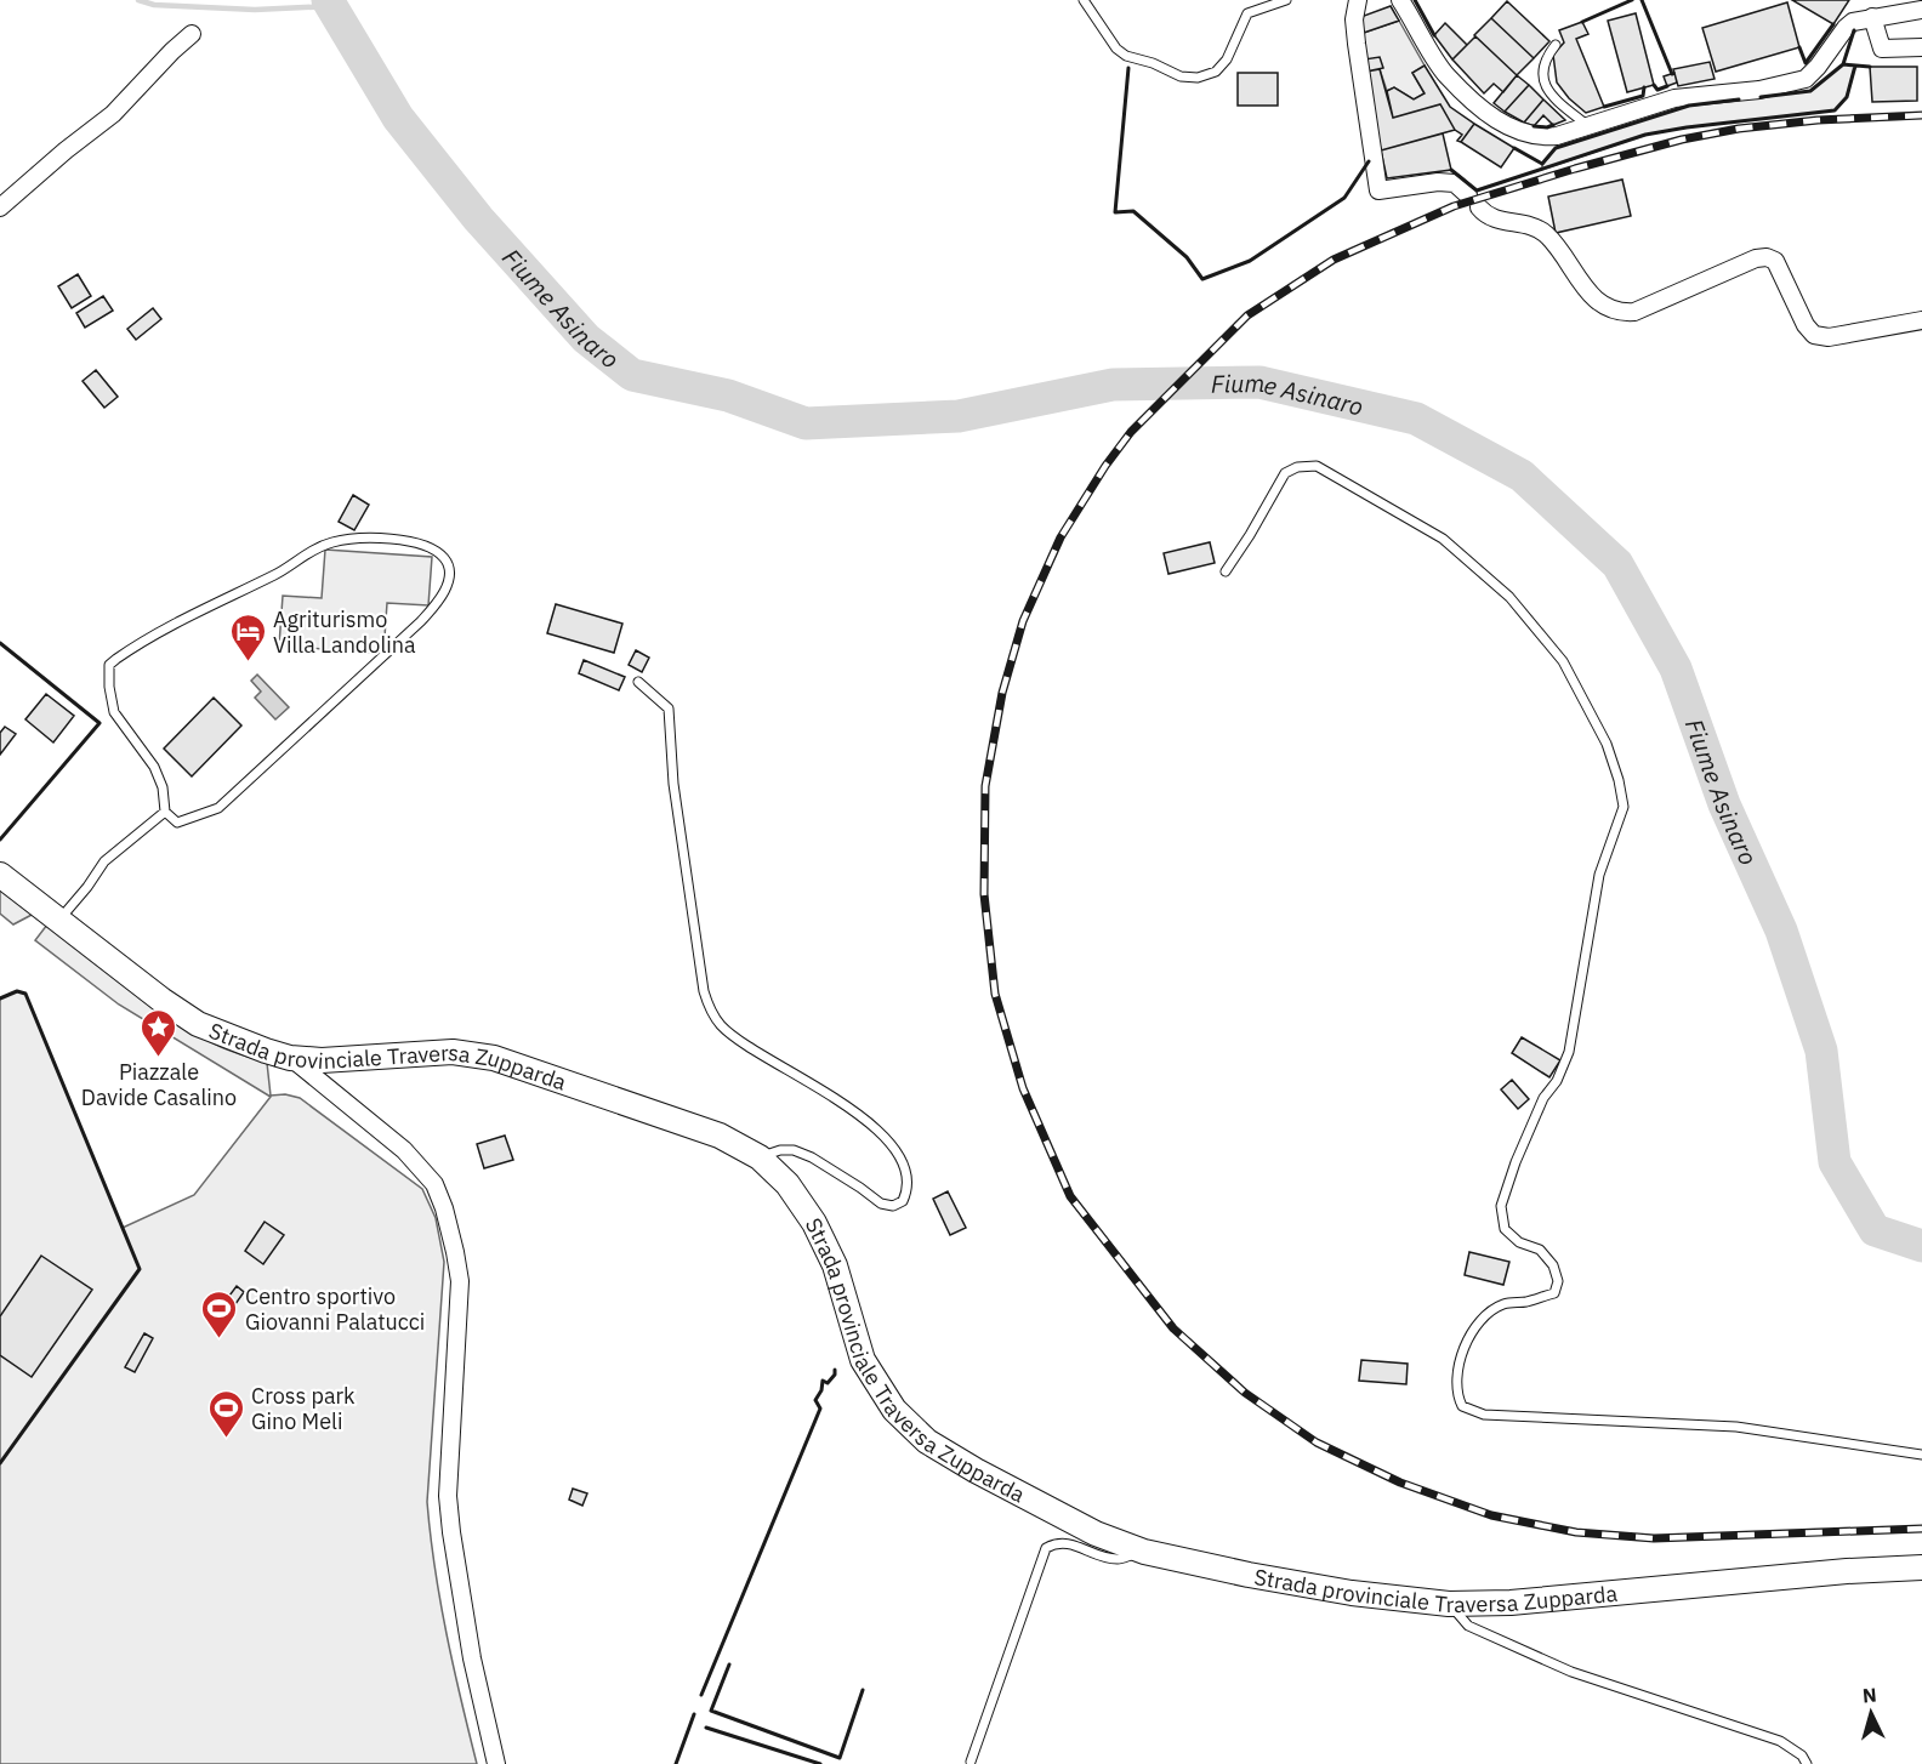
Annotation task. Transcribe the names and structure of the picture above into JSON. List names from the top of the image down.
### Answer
{
  "streets": {
    "main road": ["Strada provinciale Traversa Zupparda"]
  },
  "water": ["Fiume Asinaro"],
  "places": {
    "hotel": ["Agriturismo Villa Landolina"],
    "place": ["Piazzale Davide Casalino"],
    "sports": ["Centro sportivo Giovanni Palatucci", "Cross park Gino Meli"]
  },
  "north": "top"
}
